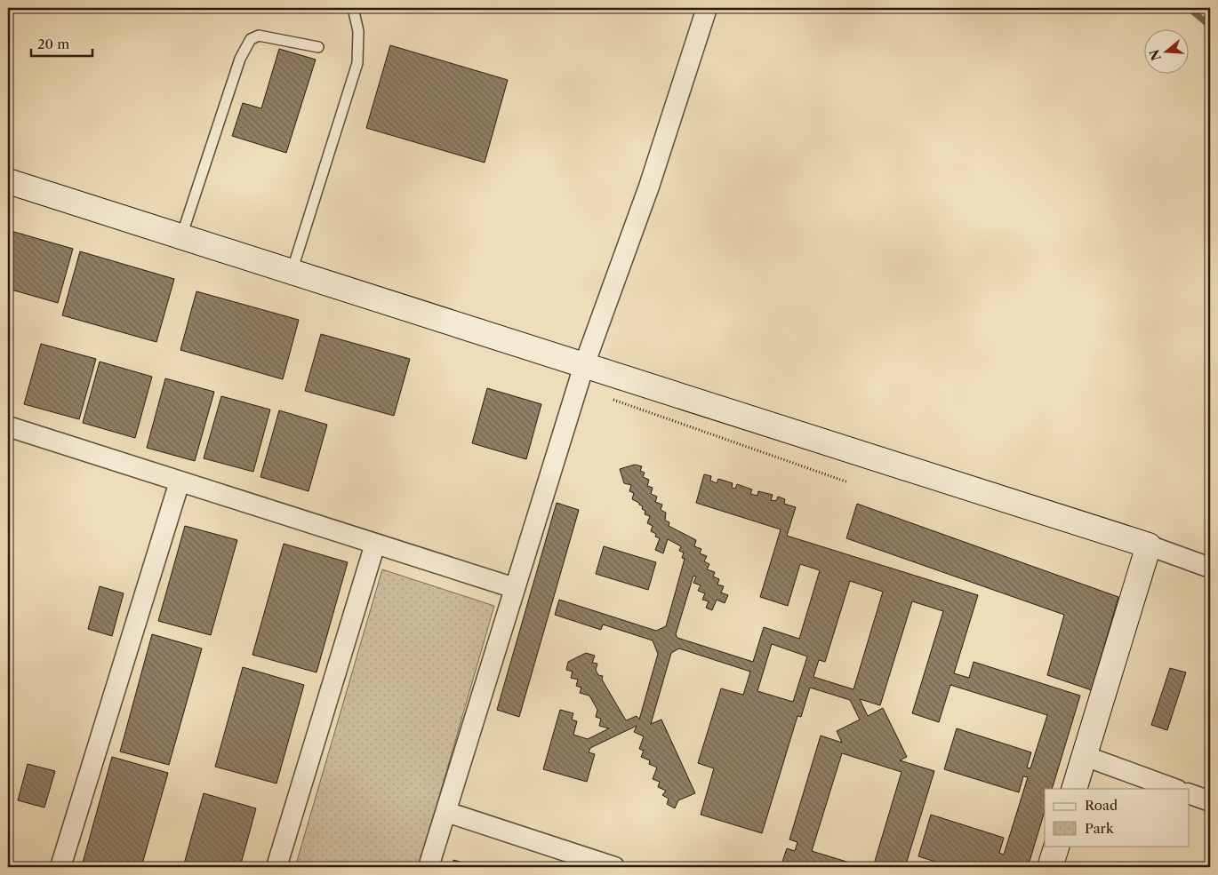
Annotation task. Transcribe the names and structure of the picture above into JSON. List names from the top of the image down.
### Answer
{
  "legend": ["Road", "Park"],
  "scale_bar": "20 m",
  "north": "left"
}
